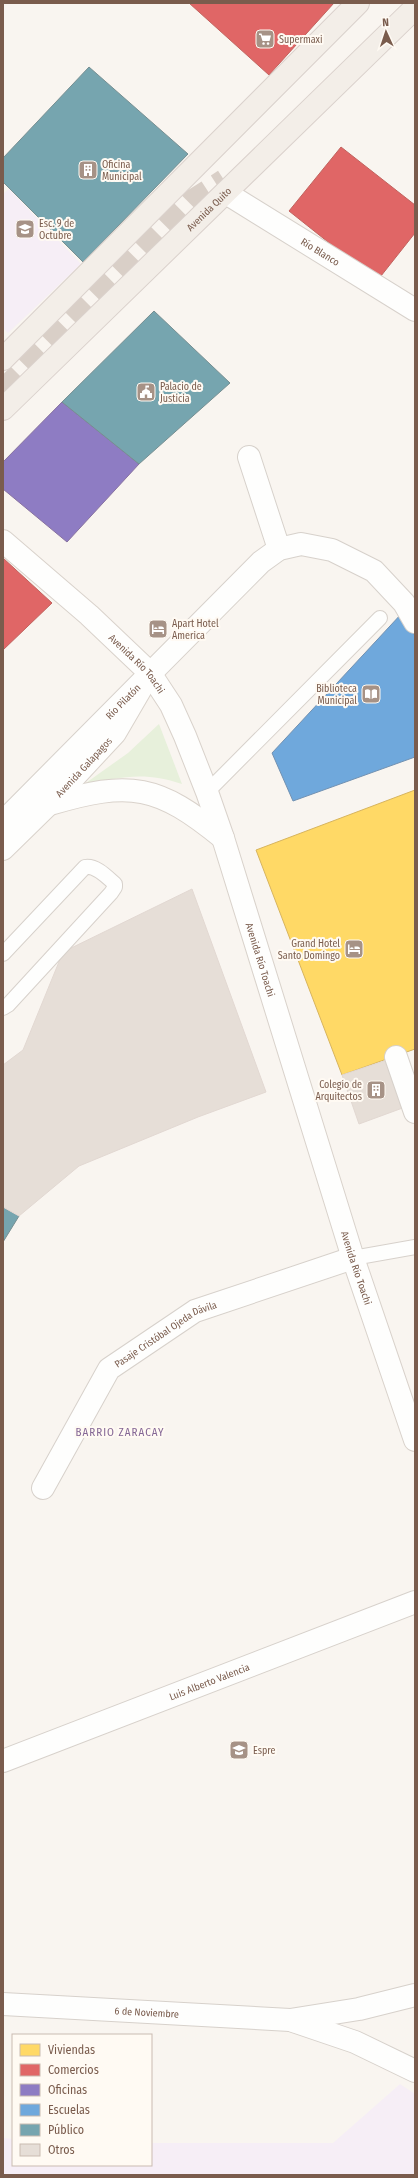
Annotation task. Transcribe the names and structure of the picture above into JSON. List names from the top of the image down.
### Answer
{
  "streets": {
    "main road": ["Avenida Quito"],
    "street": [
      "Río Blanco",
      "Avenida Río Toachi",
      "Río Pilatón",
      "Avenida Galapagos",
      "Pasaje Cristóbal Ojeda Dávila",
      "Luis Alberto Valencia",
      "6 de Noviembre"
    ]
  },
  "crossings": [
    ["Avenida Quito", "Río Blanco"],
    ["Avenida Río Toachi", "Río Pilatón"],
    ["Avenida Río Toachi", "Avenida Galapagos"],
    ["Avenida Río Toachi", "Pasaje Cristóbal Ojeda Dávila"],
    ["Río Pilatón", "Avenida Galapagos"]
  ],
  "districts": ["BARRIO ZARACAY"],
  "places": {
    "supermarket": ["Supermaxi"],
    "building": ["Oficina Municipal", "Colegio de Arquitectos"],
    "school or university": ["Esc. 9 de Octubre", "Espre"],
    "public building": ["Palacio de Justicia"],
    "hotel": ["Apart Hotel America", "Grand Hotel Santo Domingo"],
    "library": ["Biblioteca Municipal"]
  },
  "legend": [
    "Viviendas",
    "Comercios",
    "Oficinas",
    "Escuelas",
    "Público",
    "Otros"
  ],
  "north": "top"
}
